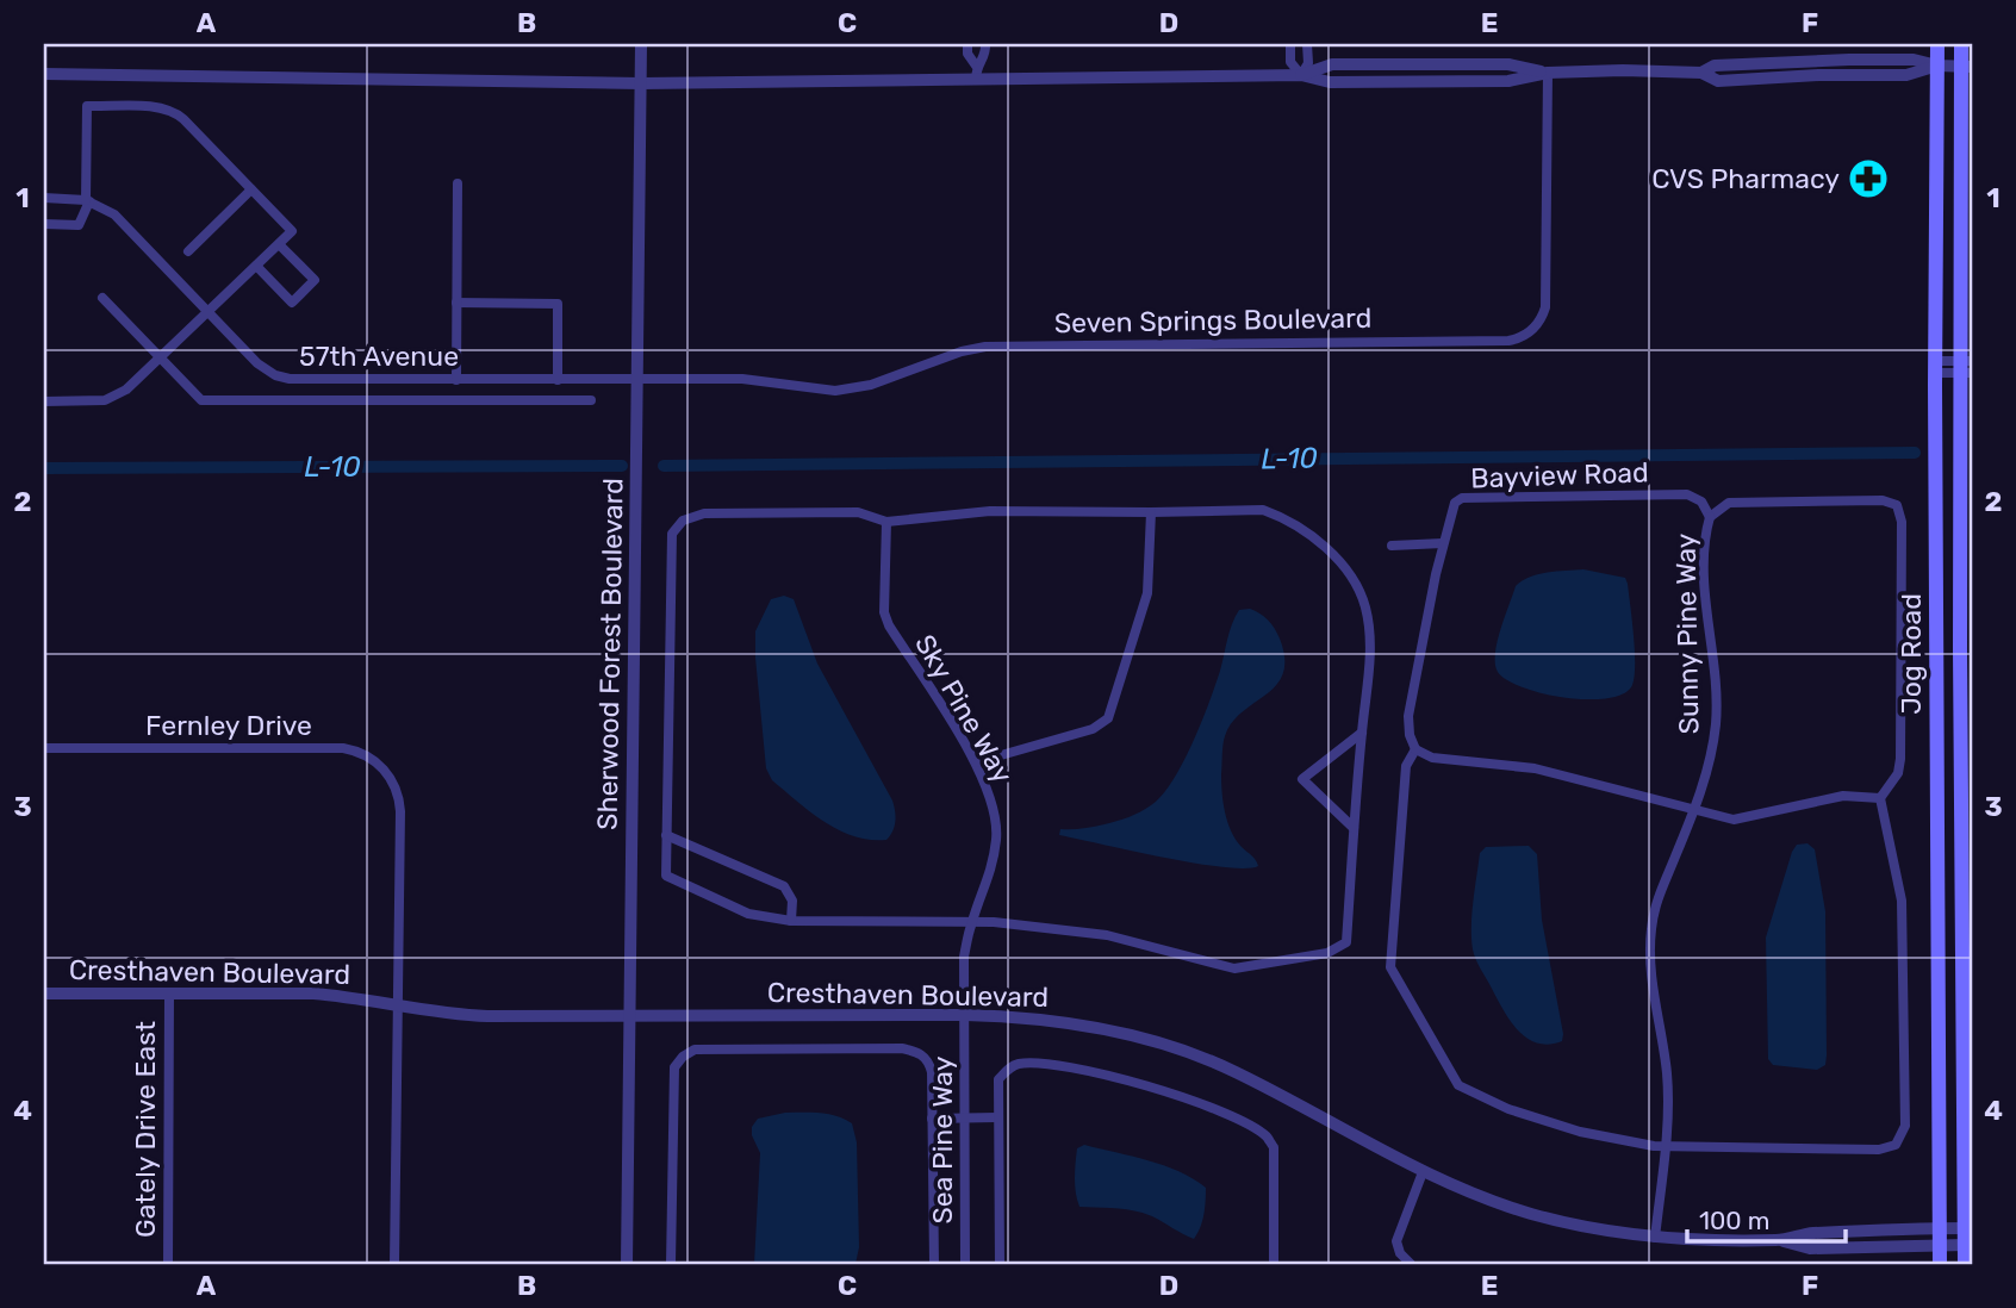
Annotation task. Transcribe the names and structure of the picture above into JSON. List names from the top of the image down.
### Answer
{
  "streets": {
    "main road": ["Jog Road"],
    "street": [
      "Seven Springs Boulevard",
      "57th Avenue",
      "Bayview Road",
      "Sunny Pine Way",
      "Sherwood Forest Boulevard",
      "Sky Pine Way",
      "Fernley Drive",
      "Cresthaven Boulevard",
      "Gately Drive East",
      "Sea Pine Way"
    ]
  },
  "crossings": [
    ["Seven Springs Boulevard", "57th Avenue"],
    ["Seven Springs Boulevard", "Sherwood Forest Boulevard"],
    ["57th Avenue", "Sherwood Forest Boulevard"],
    ["Bayview Road", "Sunny Pine Way"],
    ["Sunny Pine Way", "Cresthaven Boulevard"],
    ["Sherwood Forest Boulevard", "Cresthaven Boulevard"],
    ["Jog Road", "Cresthaven Boulevard"],
    ["Sky Pine Way", "Cresthaven Boulevard"],
    ["Sky Pine Way", "Sea Pine Way"],
    ["Fernley Drive", "Cresthaven Boulevard"],
    ["Cresthaven Boulevard", "Gately Drive East"],
    ["Cresthaven Boulevard", "Sea Pine Way"]
  ],
  "water": ["L-10"],
  "places": {
    "pharmacy": ["CVS Pharmacy"]
  },
  "scale_bar": "100 m",
  "grid": {
    "columns": [
      "A",
      "B",
      "C",
      "D",
      "E",
      "F"
    ],
    "rows": [
      "1",
      "2",
      "3",
      "4"
    ]
  }
}
